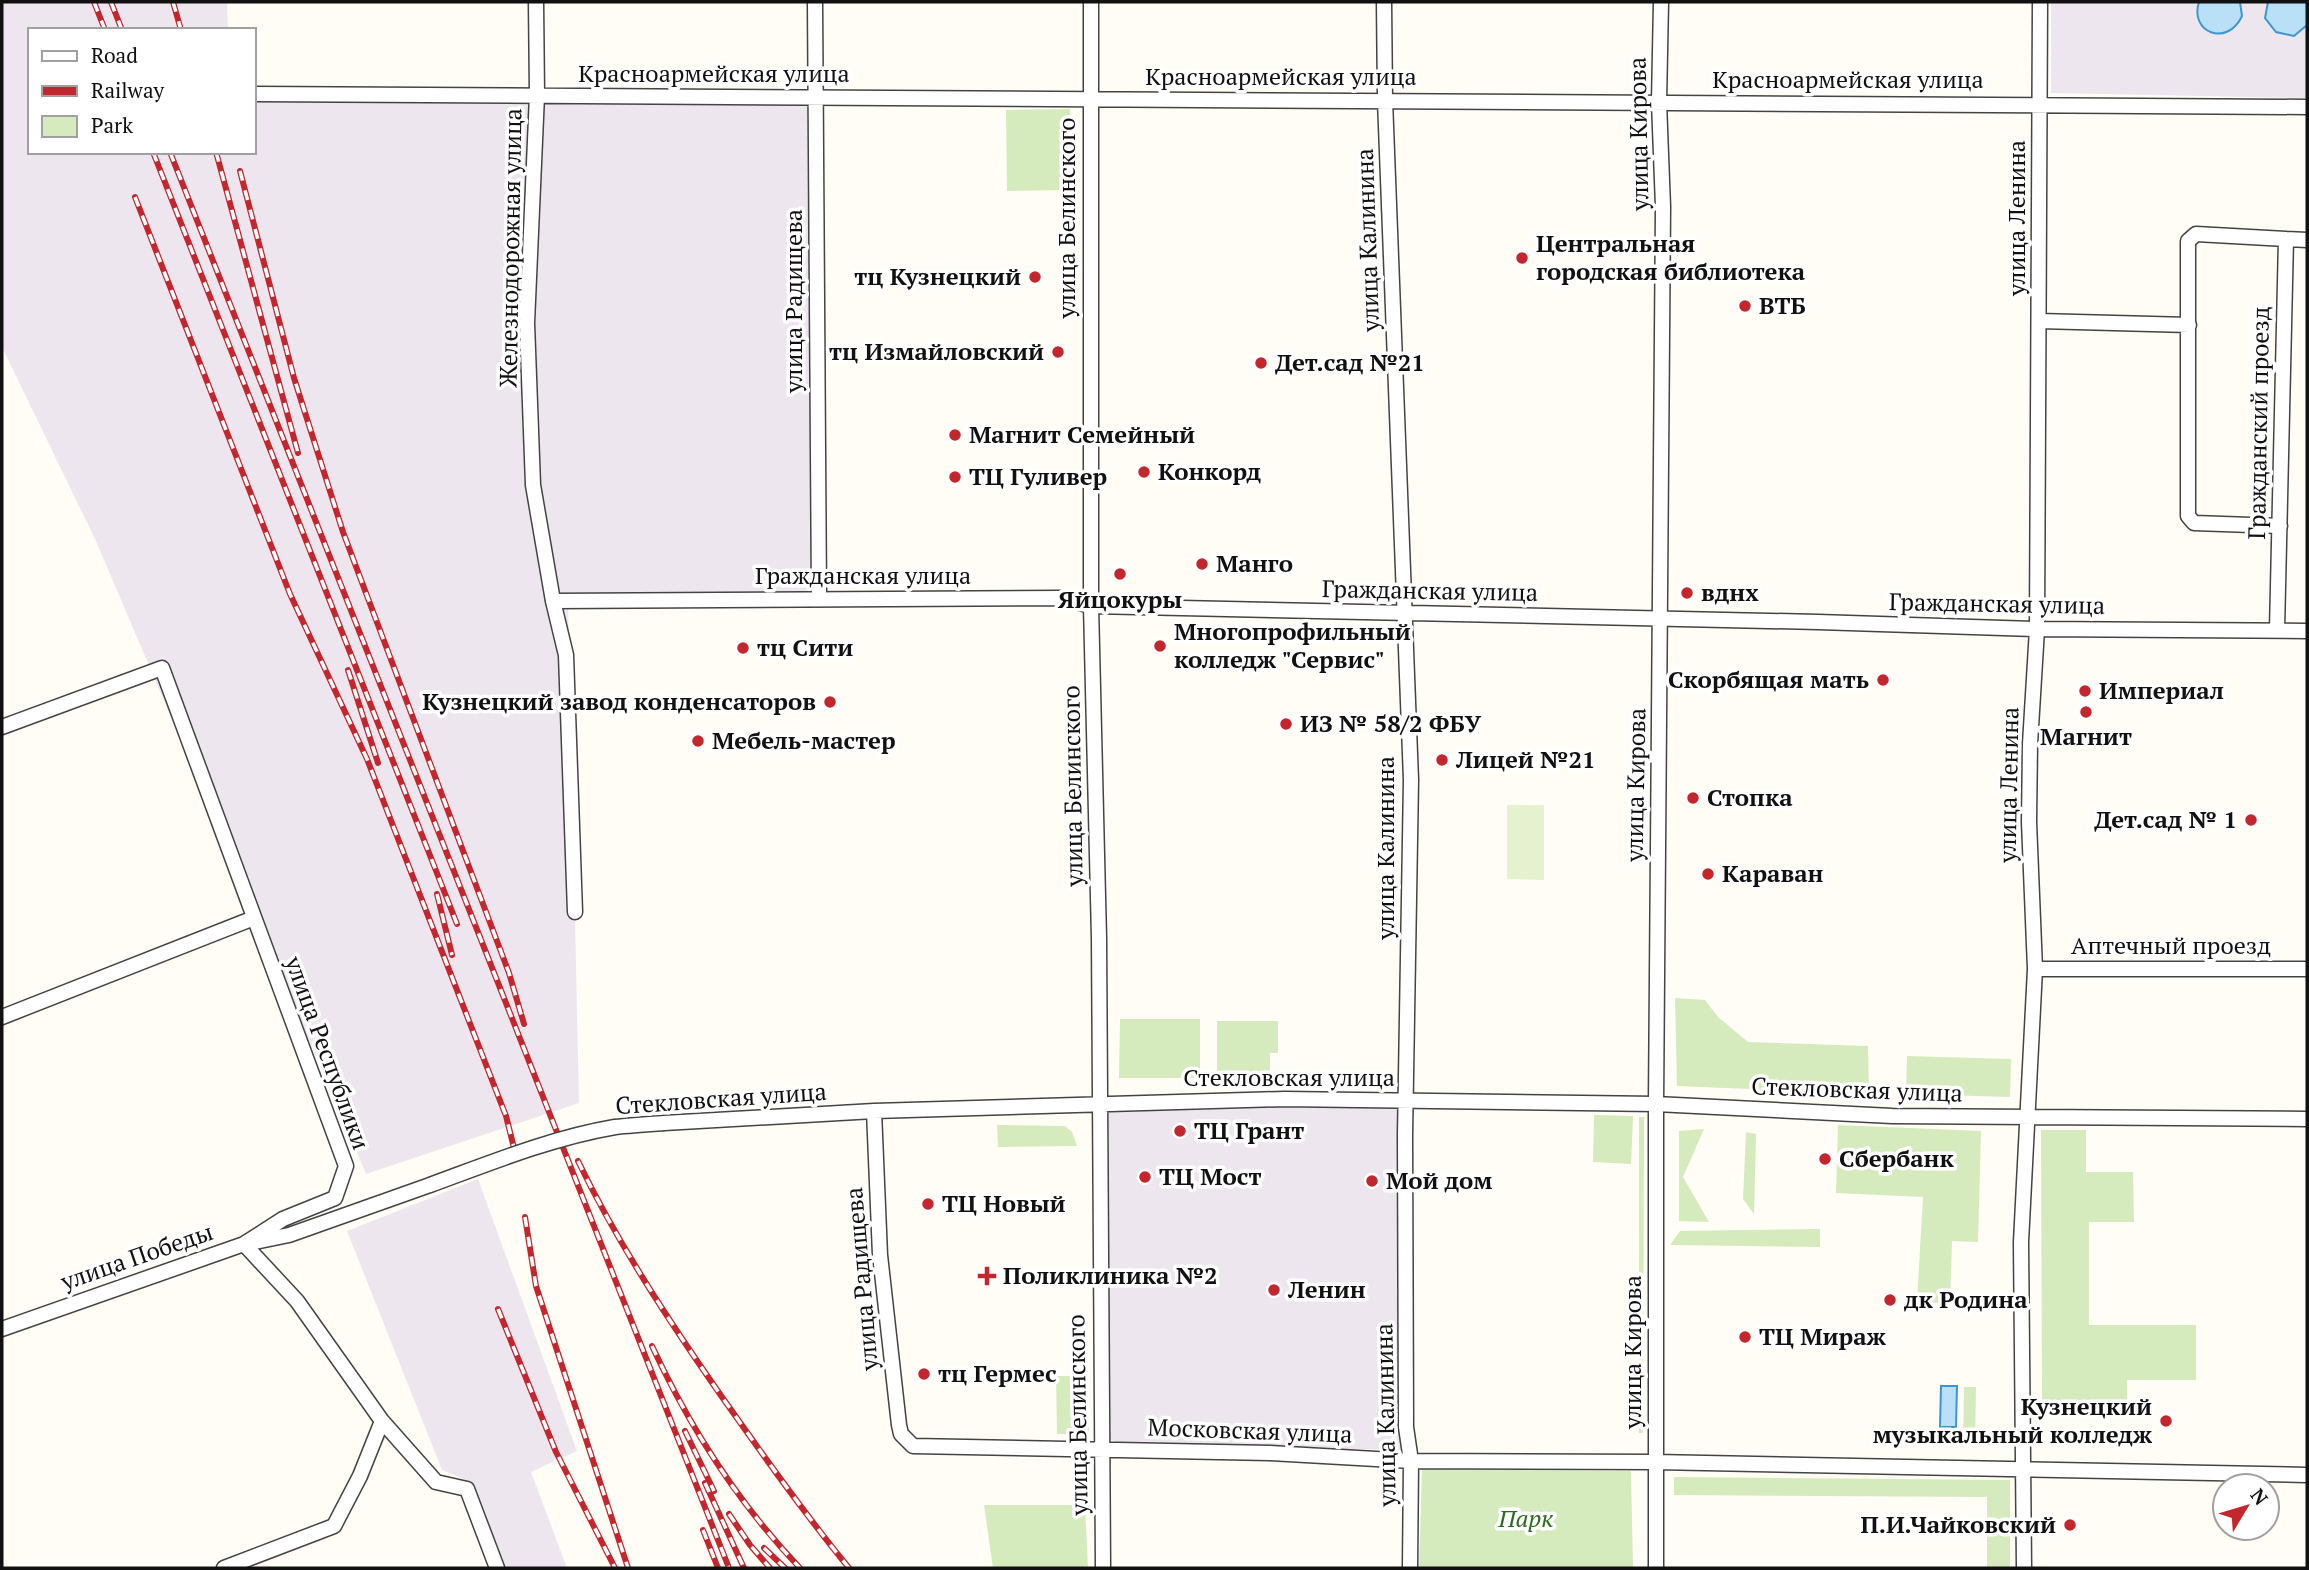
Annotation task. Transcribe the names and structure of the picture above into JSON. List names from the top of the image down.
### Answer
{
  "streets": {
    "street": [
      "Красноармейская улица",
      "улица Кирова",
      "улица Белинского",
      "улица Ленина",
      "улица Калинина",
      "Железнодорожная улица",
      "улица Радищева",
      "Гражданский проезд",
      "Гражданская улица",
      "Аптечный проезд",
      "улица Республики",
      "Стекловская улица",
      "улица Победы",
      "Московская улица"
    ]
  },
  "crossings": [
    ["Красноармейская улица", "улица Кирова"],
    ["Красноармейская улица", "улица Белинского"],
    ["Красноармейская улица", "улица Ленина"],
    ["Красноармейская улица", "улица Калинина"],
    ["Красноармейская улица", "Железнодорожная улица"],
    ["Красноармейская улица", "улица Радищева"],
    ["улица Кирова", "Гражданская улица"],
    ["улица Кирова", "Стекловская улица"],
    ["улица Кирова", "Московская улица"],
    ["улица Белинского", "Гражданская улица"],
    ["улица Белинского", "Стекловская улица"],
    ["улица Белинского", "Московская улица"],
    ["улица Ленина", "Гражданская улица"],
    ["улица Ленина", "Аптечный проезд"],
    ["улица Ленина", "Стекловская улица"],
    ["улица Ленина", "Московская улица"],
    ["улица Калинина", "Гражданская улица"],
    ["улица Калинина", "Стекловская улица"],
    ["улица Калинина", "Московская улица"],
    ["Железнодорожная улица", "Гражданская улица"],
    ["улица Радищева", "Гражданская улица"],
    ["улица Радищева", "Стекловская улица"],
    ["улица Радищева", "Московская улица"],
    ["Гражданский проезд", "Гражданская улица"],
    ["улица Республики", "улица Победы"],
    ["Стекловская улица", "улица Победы"]
  ],
  "parks": ["Парк"],
  "places": {
    "other": [
      "Центральная городская библиотека",
      "тц Кузнецкий",
      "ВТБ",
      "тц Измайловский",
      "Дет.сад №21",
      "Магнит Семейный",
      "Конкорд",
      "ТЦ Гуливер",
      "Манго",
      "Яйцокуры",
      "вднх",
      "Многопрофильный колледж \"Сервис\"",
      "тц Сити",
      "Скорбящая мать",
      "Империал",
      "Кузнецкий завод конденсаторов",
      "Магнит",
      "ИЗ № 58/2 ФБУ",
      "Мебель-мастер",
      "Лицей №21",
      "Стопка",
      "Дет.сад № 1",
      "Караван",
      "ТЦ Грант",
      "Сбербанк",
      "ТЦ Мост",
      "Мой дом",
      "ТЦ Новый",
      "Ленин",
      "дк Родина",
      "ТЦ Мираж",
      "тц Гермес",
      "Кузнецкий музыкальный колледж",
      "П.И.Чайковский"
    ],
    "health": ["Поликлиника №2"]
  },
  "legend": ["Road", "Railway", "Park"],
  "north": "top right"
}
